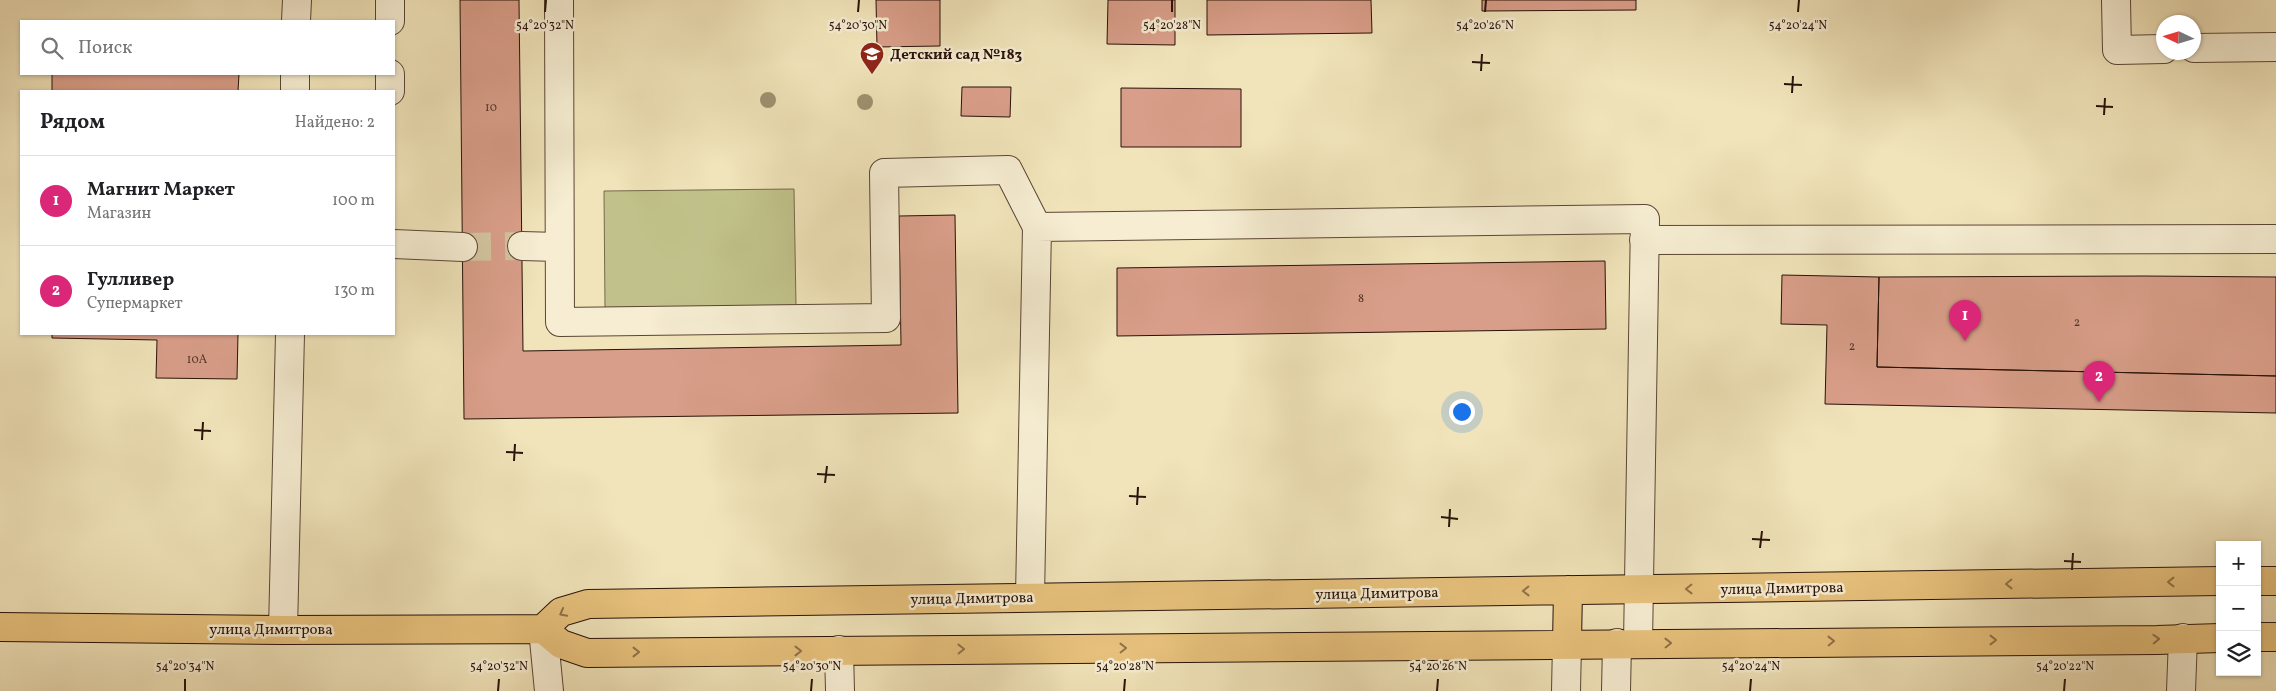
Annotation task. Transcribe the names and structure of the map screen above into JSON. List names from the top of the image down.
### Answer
{
  "streets": {
    "main road": ["улица Димитрова"]
  },
  "places": {
    "school or university": ["Детский сад №183"]
  },
  "house_numbers": [
    "10",
    "8",
    "2",
    "2",
    "10А"
  ],
  "north": "left",
  "page": {
    "search": "Поиск",
    "heading": ["Рядом", "Найдено: 2"],
    "list": [
      {
        "mark": "1",
        "name": "Магнит Маркет",
        "note": "Магазин",
        "value": "100 m"
      },
      {
        "mark": "2",
        "name": "Гулливер",
        "note": "Супермаркет",
        "value": "130 m"
      }
    ],
    "pins": ["1", "2"],
    "map_buttons": ["+", "−"]
  },
  "coordinates": [
    "54°20'32\"N",
    "54°20'30\"N",
    "54°20'28\"N",
    "54°20'26\"N",
    "54°20'24\"N",
    "54°20'34\"N",
    "54°20'22\"N"
  ]
}
